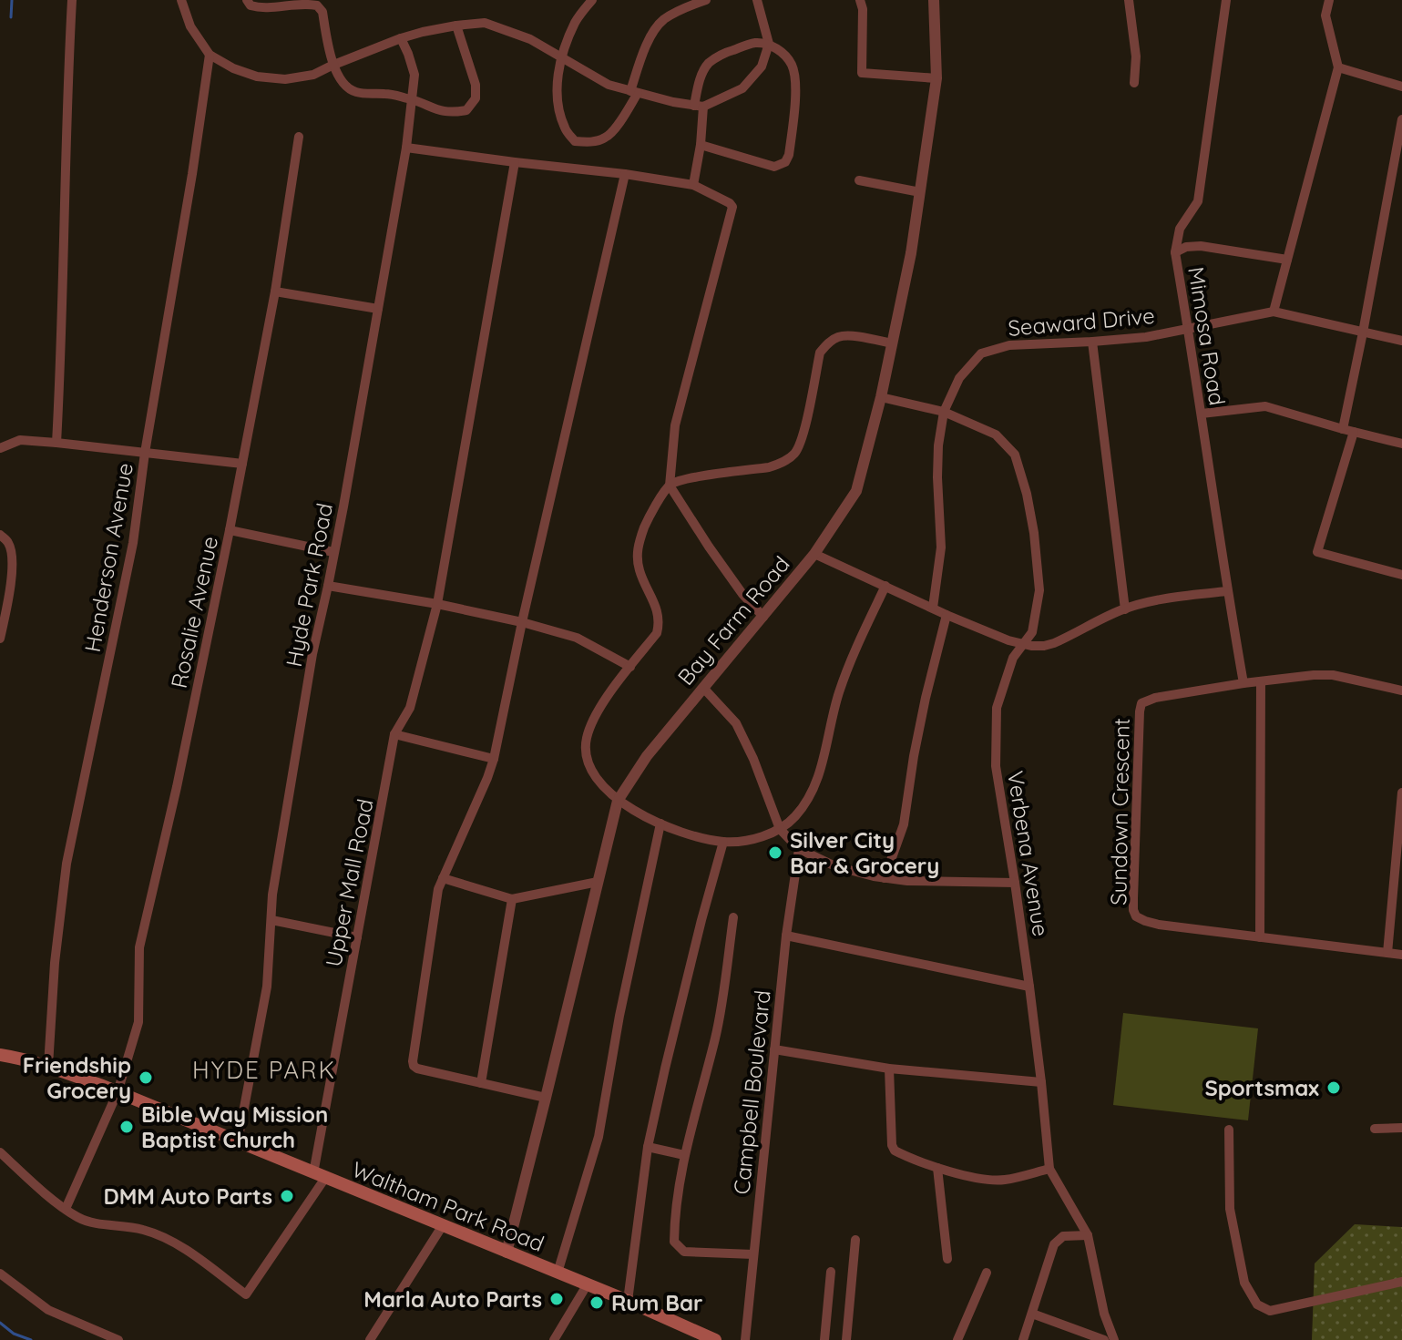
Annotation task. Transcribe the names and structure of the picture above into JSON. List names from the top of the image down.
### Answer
{
  "streets": {
    "main road": ["Waltham Park Road"],
    "street": [
      "Seaward Drive",
      "Mimosa Road",
      "Henderson Avenue",
      "Hyde Park Road",
      "Rosalie Avenue",
      "Bay Farm Road",
      "Sundown Crescent",
      "Verbena Avenue",
      "Upper Mall Road",
      "Campbell Boulevard"
    ]
  },
  "crossings": [
    ["Seaward Drive", "Mimosa Road"],
    ["Seaward Drive", "Verbena Avenue"],
    ["Mimosa Road", "Sundown Crescent"],
    ["Henderson Avenue", "Waltham Park Road"],
    ["Hyde Park Road", "Waltham Park Road"],
    ["Rosalie Avenue", "Waltham Park Road"],
    ["Bay Farm Road", "Waltham Park Road"],
    ["Upper Mall Road", "Waltham Park Road"]
  ],
  "districts": ["HYDE PARK"],
  "places": [
    "Silver City Bar & Grocery",
    "Friendship Grocery",
    "Sportsmax",
    "Bible Way Mission Baptist Church",
    "DMM Auto Parts",
    "Marla Auto Parts",
    "Rum Bar"
  ]
}
